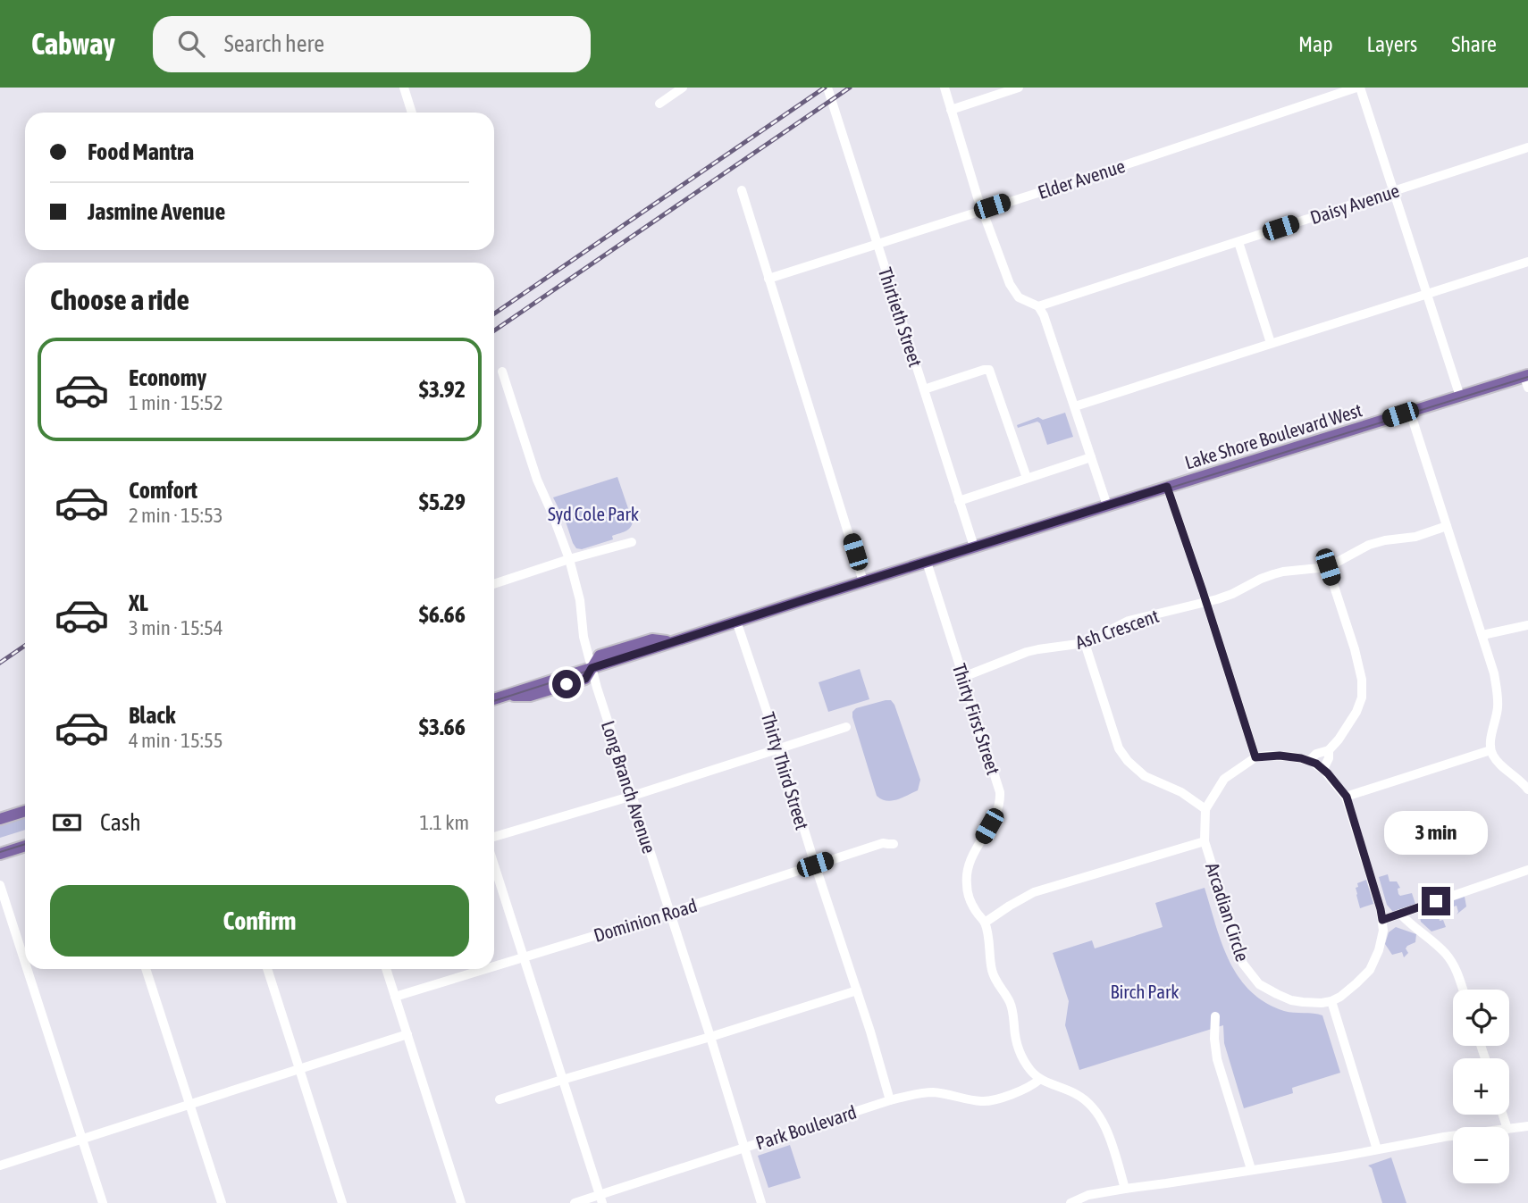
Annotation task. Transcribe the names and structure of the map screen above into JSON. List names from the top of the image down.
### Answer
{
  "streets": {
    "main road": ["Lake Shore Boulevard West"],
    "street": [
      "Elder Avenue",
      "Daisy Avenue",
      "Thirtieth Street",
      "Ash Crescent",
      "Thirty First Street",
      "Thirty Third Street",
      "Long Branch Avenue",
      "Arcadian Circle",
      "Dominion Road",
      "Park Boulevard"
    ]
  },
  "crossings": [
    ["Elder Avenue", "Thirtieth Street"],
    ["Thirtieth Street", "Lake Shore Boulevard West"],
    ["Lake Shore Boulevard West", "Thirty First Street"],
    ["Lake Shore Boulevard West", "Thirty Third Street"],
    ["Lake Shore Boulevard West", "Long Branch Avenue"],
    ["Ash Crescent", "Thirty First Street"],
    ["Thirty First Street", "Park Boulevard"],
    ["Thirty Third Street", "Dominion Road"],
    ["Thirty Third Street", "Park Boulevard"],
    ["Long Branch Avenue", "Dominion Road"],
    ["Long Branch Avenue", "Park Boulevard"]
  ],
  "parks": ["Syd Cole Park", "Birch Park"],
  "page": {
    "header": "Cabway",
    "search": "Search here",
    "nav": ["Map", "Layers", "Share"],
    "banner": ["Food Mantra", "Jasmine Avenue"],
    "heading": "Choose a ride",
    "list": [
      {
        "name": "Economy",
        "note": "1 min · 15:52",
        "value": "$3.92"
      },
      {
        "name": "Comfort",
        "note": "2 min · 15:53",
        "value": "$5.29"
      },
      {
        "name": "XL",
        "note": "3 min · 15:54",
        "value": "$6.66"
      },
      {
        "name": "Black",
        "note": "4 min · 15:55",
        "value": "$3.66"
      }
    ],
    "pay": ["Cash", "1.1 km"],
    "bubble": "3 min",
    "buttons": "Confirm",
    "map_buttons": ["+", "−"]
  }
}
